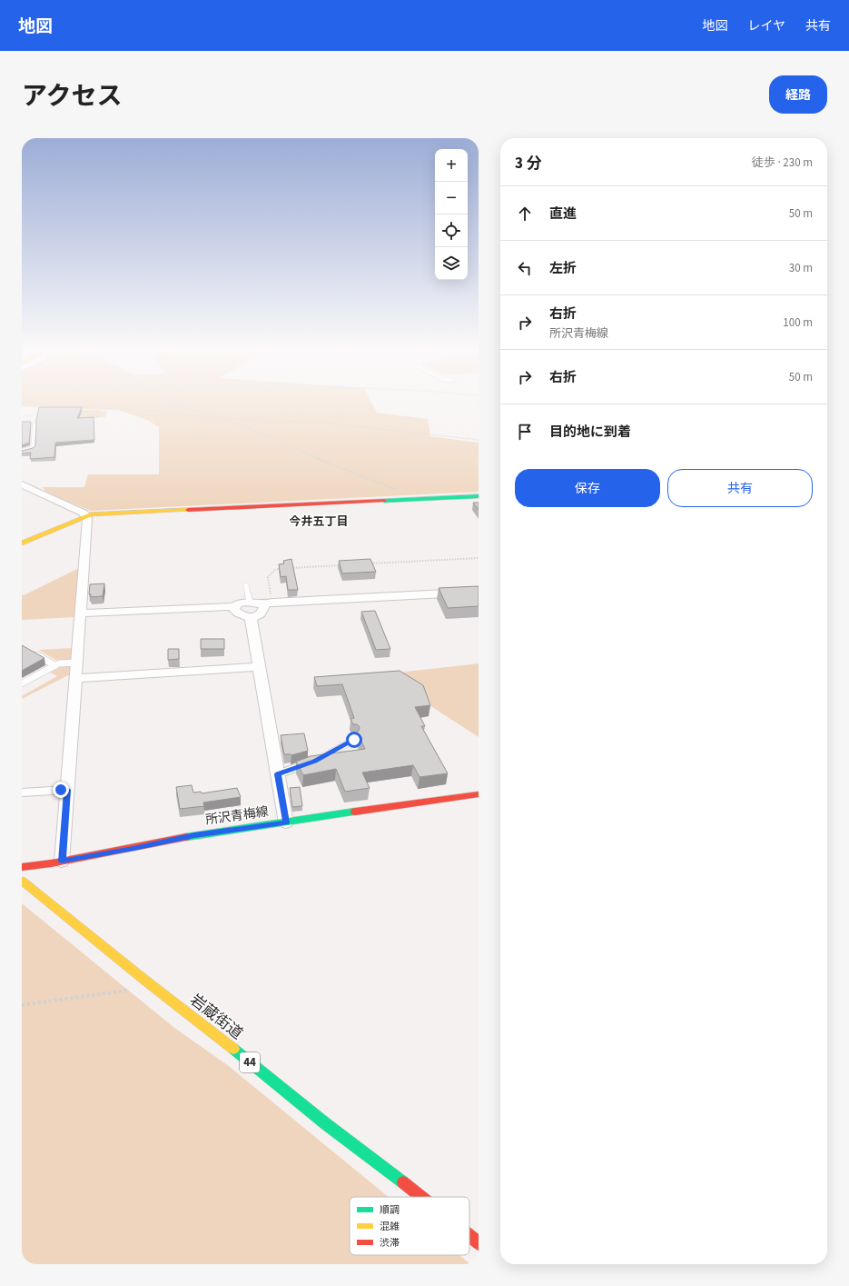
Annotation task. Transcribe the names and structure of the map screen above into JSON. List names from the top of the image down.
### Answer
{
  "streets": {
    "main road": ["所沢青梅線", "岩蔵街道", "44"]
  },
  "districts": ["今井五丁目"],
  "legend": ["順調", "混雑", "渋滞"],
  "page": {
    "header": "地図",
    "nav": ["地図", "レイヤ", "共有"],
    "title": "アクセス",
    "buttons": [
      "経路",
      ["保存", "共有"]
    ],
    "heading": ["3 分", "徒歩 · 230 m"],
    "map_buttons": ["+", "−"],
    "list": [
      ["直進", "50 m"],
      ["左折", "30 m"],
      ["右折", "所沢青梅線", "100 m"],
      ["右折", "50 m"],
      "目的地に到着"
    ]
  }
}
